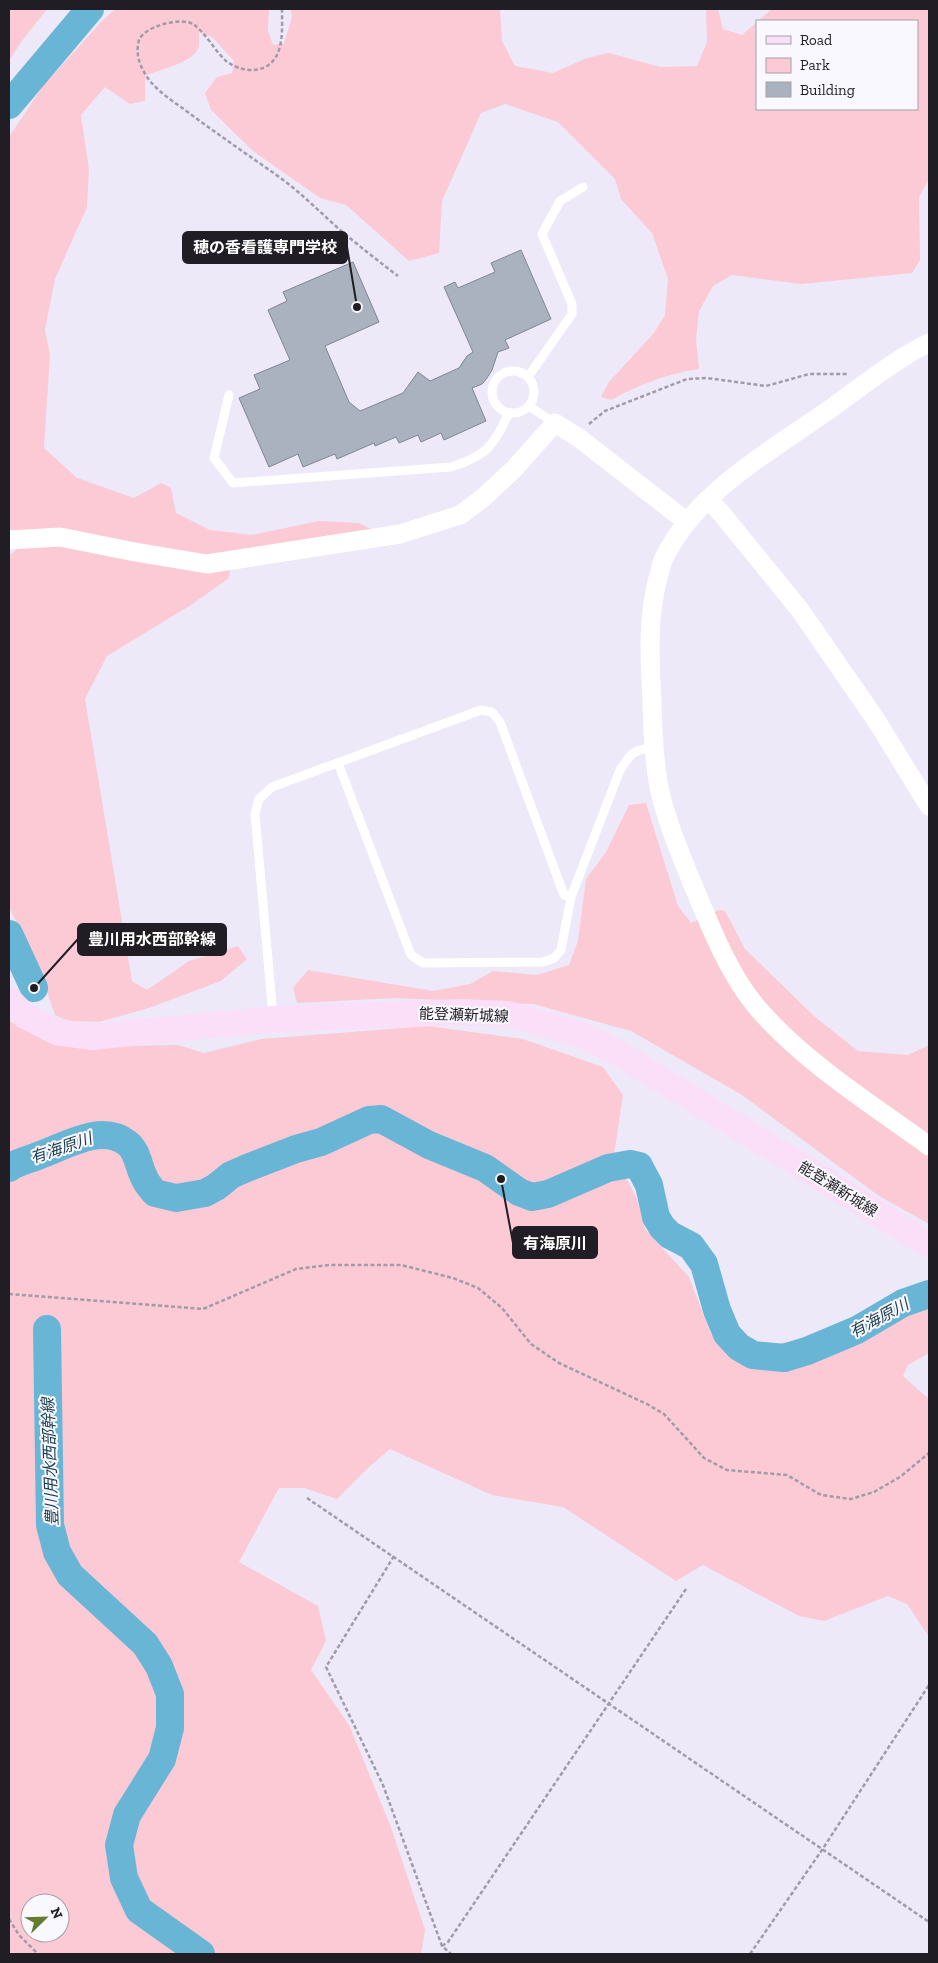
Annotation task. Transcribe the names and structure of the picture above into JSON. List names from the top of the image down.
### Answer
{
  "streets": {
    "main road": ["能登瀬新城線"]
  },
  "water": ["有海原川", "豊川用水西部幹線"],
  "places": ["穂の香看護専門学校", "豊川用水西部幹線", "有海原川"],
  "legend": ["Road", "Park", "Building"],
  "north": "top right"
}
